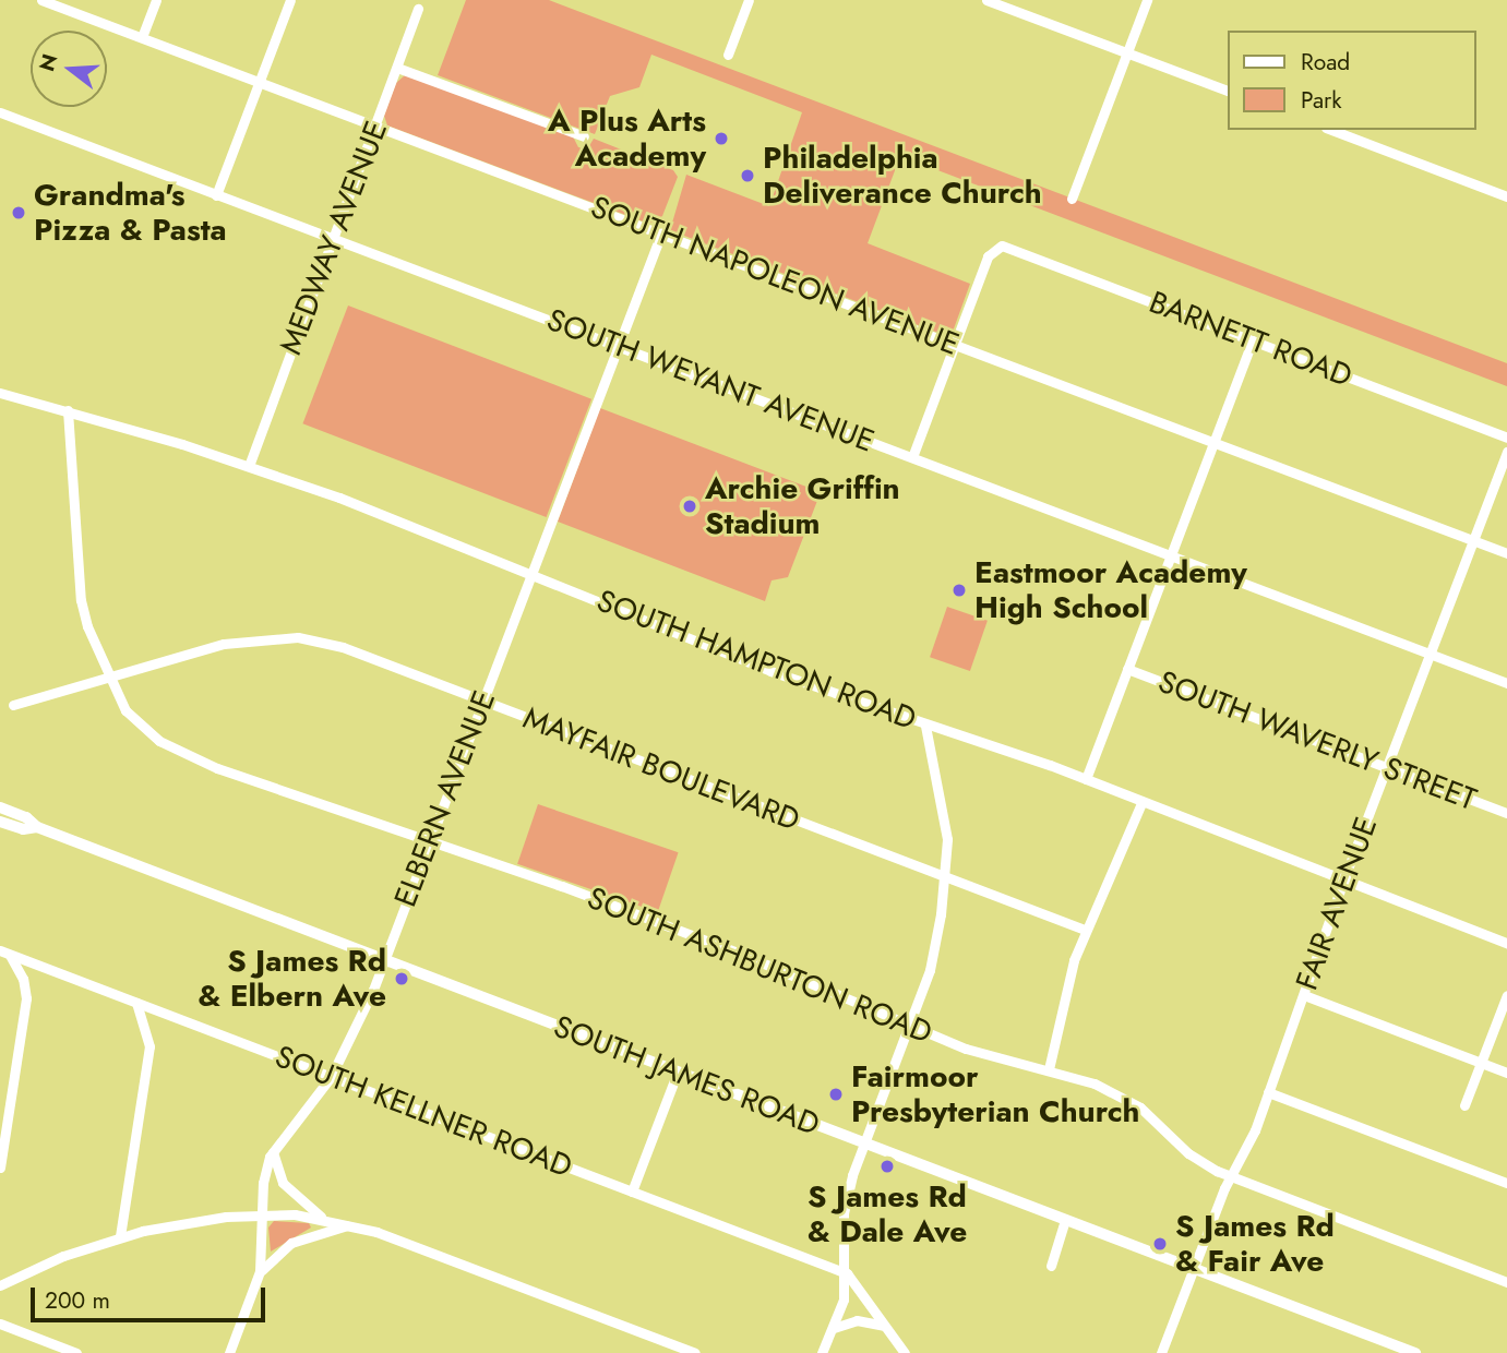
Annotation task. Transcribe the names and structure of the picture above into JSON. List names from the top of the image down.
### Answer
{
  "streets": {
    "main road": ["SOUTH JAMES ROAD"],
    "street": [
      "MEDWAY AVENUE",
      "SOUTH NAPOLEON AVENUE",
      "BARNETT ROAD",
      "SOUTH WEYANT AVENUE",
      "SOUTH HAMPTON ROAD",
      "SOUTH WAVERLY STREET",
      "MAYFAIR BOULEVARD",
      "ELBERN AVENUE",
      "FAIR AVENUE",
      "SOUTH ASHBURTON ROAD",
      "SOUTH KELLNER ROAD"
    ]
  },
  "crossings": [
    ["MEDWAY AVENUE", "SOUTH NAPOLEON AVENUE"],
    ["MEDWAY AVENUE", "SOUTH WEYANT AVENUE"],
    ["MEDWAY AVENUE", "SOUTH HAMPTON ROAD"],
    ["SOUTH NAPOLEON AVENUE", "BARNETT ROAD"],
    ["SOUTH NAPOLEON AVENUE", "ELBERN AVENUE"],
    ["SOUTH NAPOLEON AVENUE", "FAIR AVENUE"],
    ["SOUTH WEYANT AVENUE", "ELBERN AVENUE"],
    ["SOUTH WEYANT AVENUE", "FAIR AVENUE"],
    ["SOUTH HAMPTON ROAD", "ELBERN AVENUE"],
    ["SOUTH HAMPTON ROAD", "FAIR AVENUE"],
    ["SOUTH HAMPTON ROAD", "SOUTH ASHBURTON ROAD"],
    ["SOUTH WAVERLY STREET", "FAIR AVENUE"],
    ["MAYFAIR BOULEVARD", "ELBERN AVENUE"],
    ["MAYFAIR BOULEVARD", "SOUTH ASHBURTON ROAD"],
    ["ELBERN AVENUE", "SOUTH ASHBURTON ROAD"],
    ["ELBERN AVENUE", "SOUTH JAMES ROAD"],
    ["ELBERN AVENUE", "SOUTH KELLNER ROAD"],
    ["FAIR AVENUE", "SOUTH ASHBURTON ROAD"],
    ["FAIR AVENUE", "SOUTH JAMES ROAD"]
  ],
  "places": [
    "A Plus Arts Academy",
    "Philadelphia Deliverance Church",
    "Grandma's Pizza & Pasta",
    "Archie Griffin Stadium",
    "Eastmoor Academy High School",
    "S James Rd & Elbern Ave",
    "Fairmoor Presbyterian Church",
    "S James Rd & Dale Ave",
    "S James Rd & Fair Ave"
  ],
  "legend": ["Road", "Park"],
  "scale_bar": "200 m",
  "north": "left"
}
